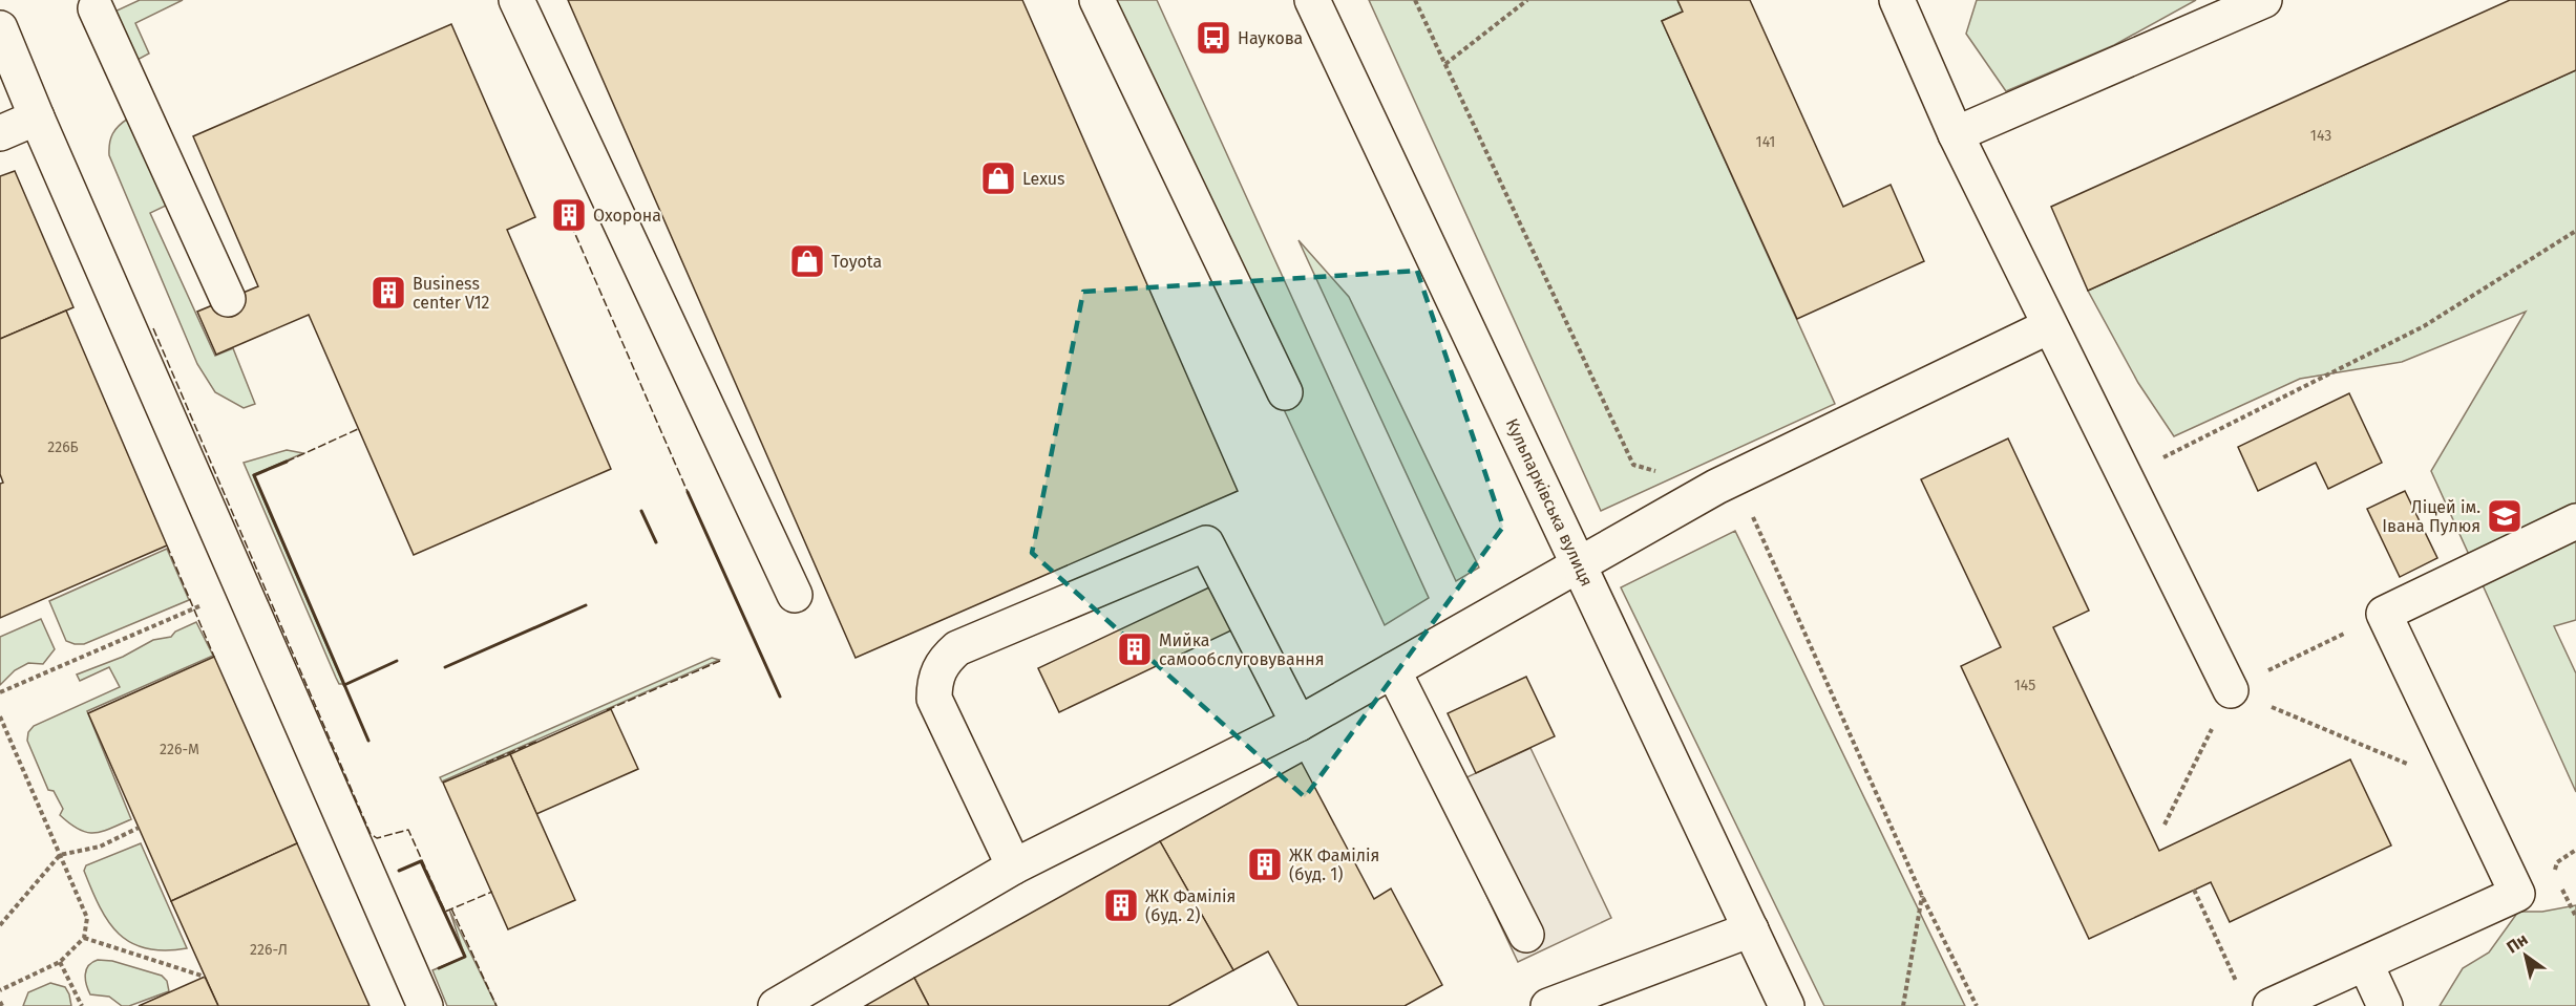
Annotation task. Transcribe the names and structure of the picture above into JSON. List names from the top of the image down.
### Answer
{
  "streets": {
    "main road": ["Кульпарківська вулиця"]
  },
  "places": {
    "bus stop": ["Наукова"],
    "shop": ["Lexus", "Toyota"],
    "building": [
      "Охорона",
      "Business center V12",
      "Мийка самообслуговування",
      "ЖК Фамілія (буд. 1)",
      "ЖК Фамілія (буд. 2)"
    ],
    "school or university": ["Ліцей ім. Івана Пулюя"]
  },
  "house_numbers": [
    "143",
    "141",
    "226Б",
    "145",
    "226-М",
    "226-Л"
  ],
  "north": "top left"
}
